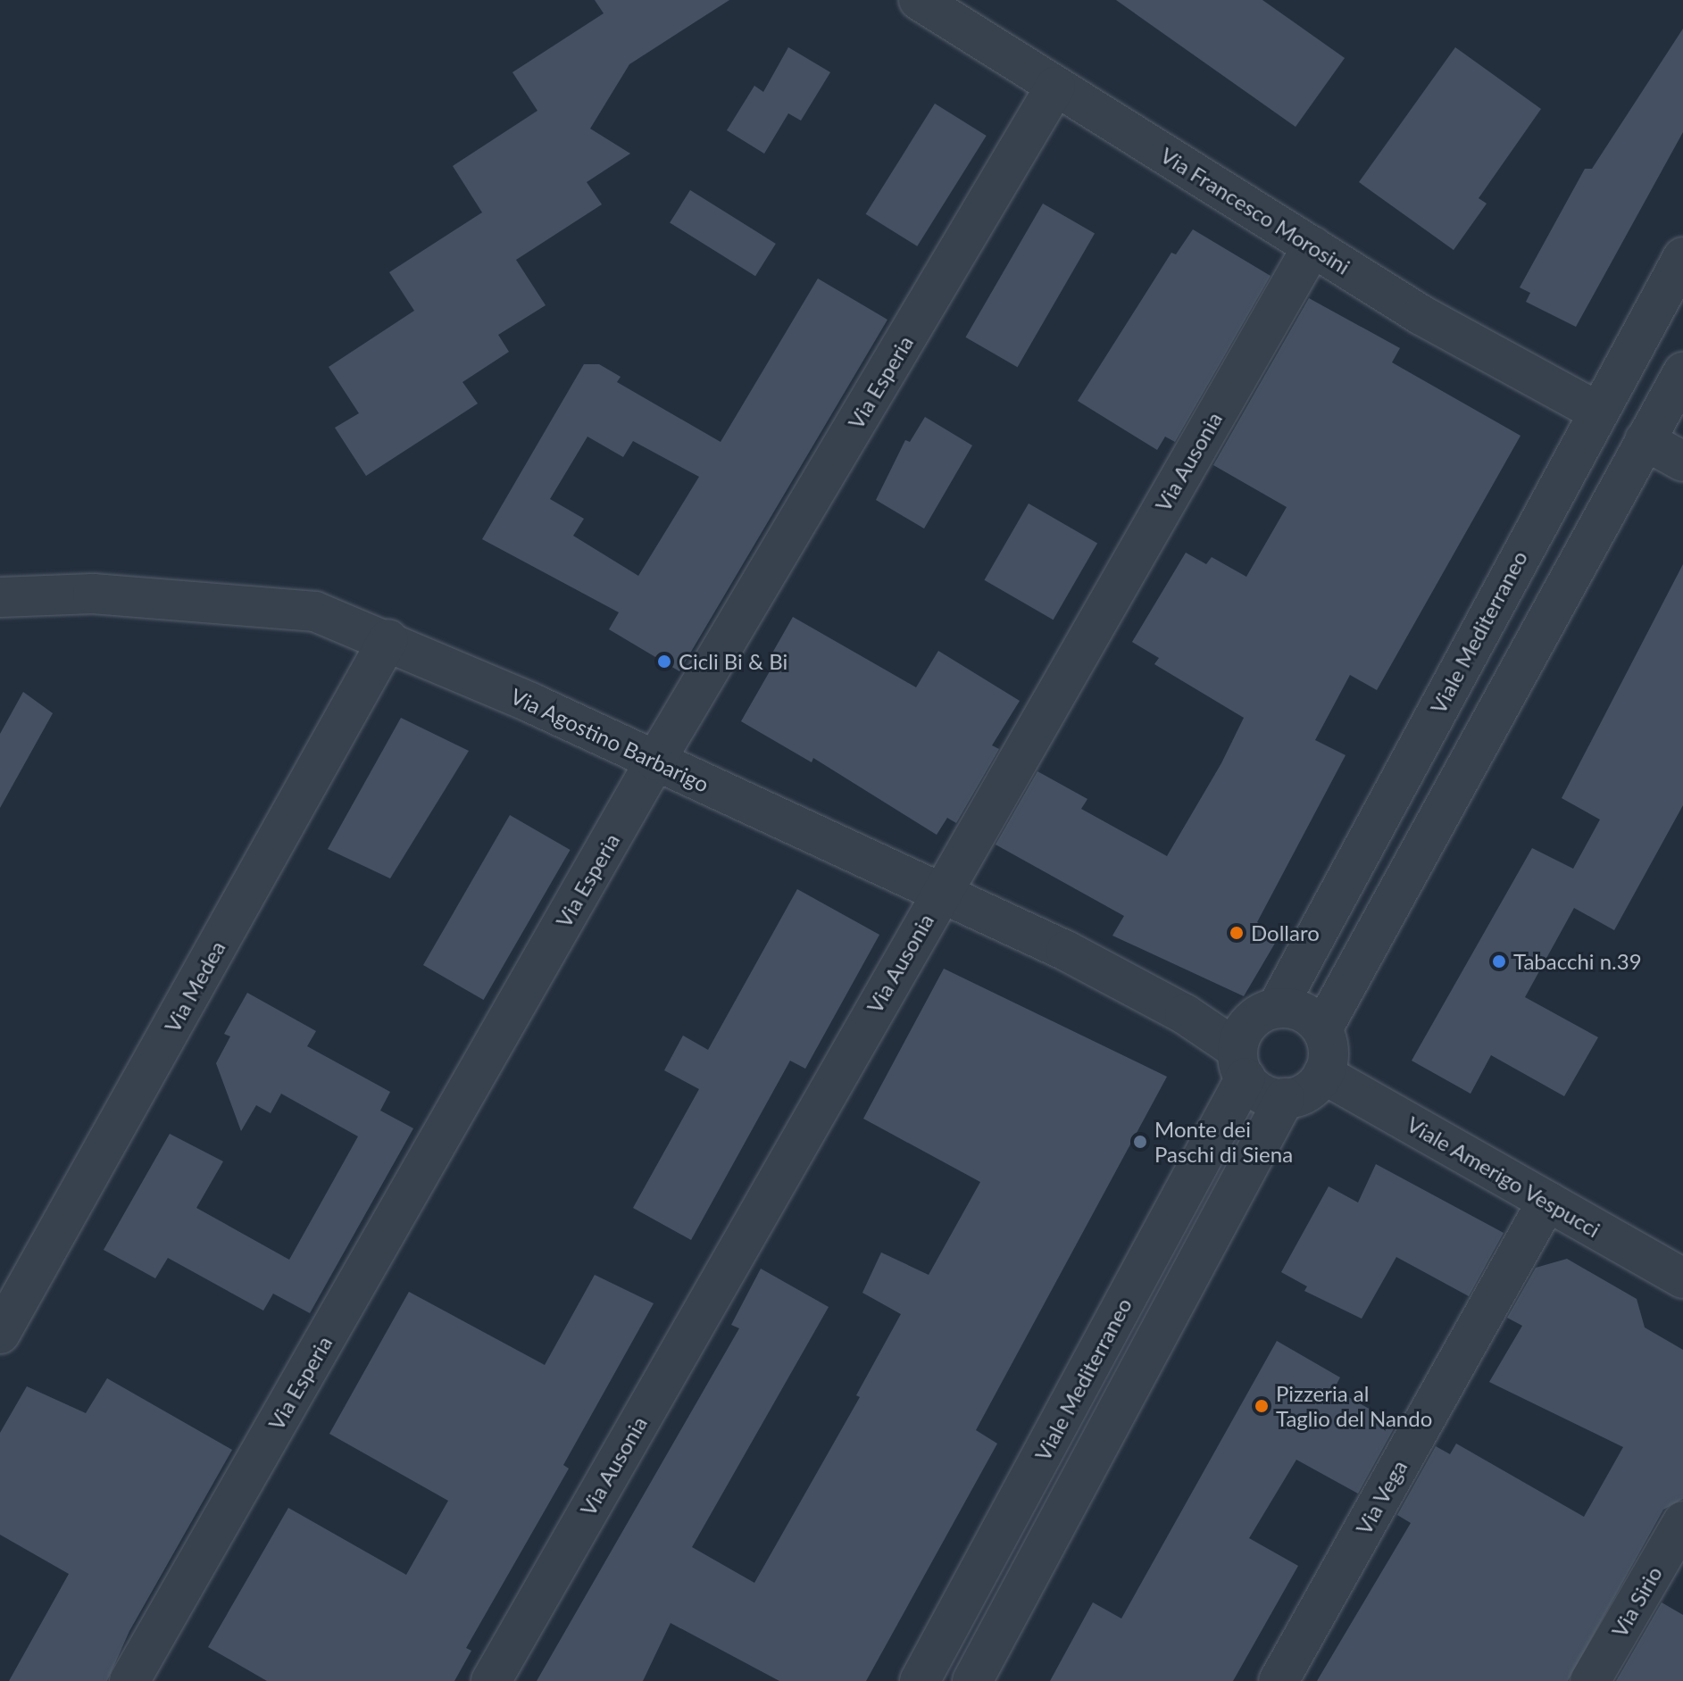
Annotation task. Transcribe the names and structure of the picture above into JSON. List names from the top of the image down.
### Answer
{
  "streets": {
    "street": [
      "Via Francesco Morosini",
      "Via Esperia",
      "Via Ausonia",
      "Viale Mediterraneo",
      "Via Agostino Barbarigo",
      "Via Medea",
      "Viale Amerigo Vespucci",
      "Via Vega",
      "Via Sirio"
    ]
  },
  "crossings": [
    ["Via Francesco Morosini", "Via Esperia"],
    ["Via Francesco Morosini", "Via Ausonia"],
    ["Via Francesco Morosini", "Viale Mediterraneo"],
    ["Via Esperia", "Via Agostino Barbarigo"],
    ["Via Ausonia", "Via Agostino Barbarigo"],
    ["Viale Mediterraneo", "Via Agostino Barbarigo"],
    ["Viale Mediterraneo", "Viale Amerigo Vespucci"],
    ["Via Agostino Barbarigo", "Via Medea"],
    ["Via Agostino Barbarigo", "Viale Amerigo Vespucci"],
    ["Viale Amerigo Vespucci", "Via Vega"]
  ],
  "places": [
    "Cicli Bi & Bi",
    "Dollaro",
    "Tabacchi n.39",
    "Monte dei Paschi di Siena",
    "Pizzeria al Taglio del Nando"
  ]
}
